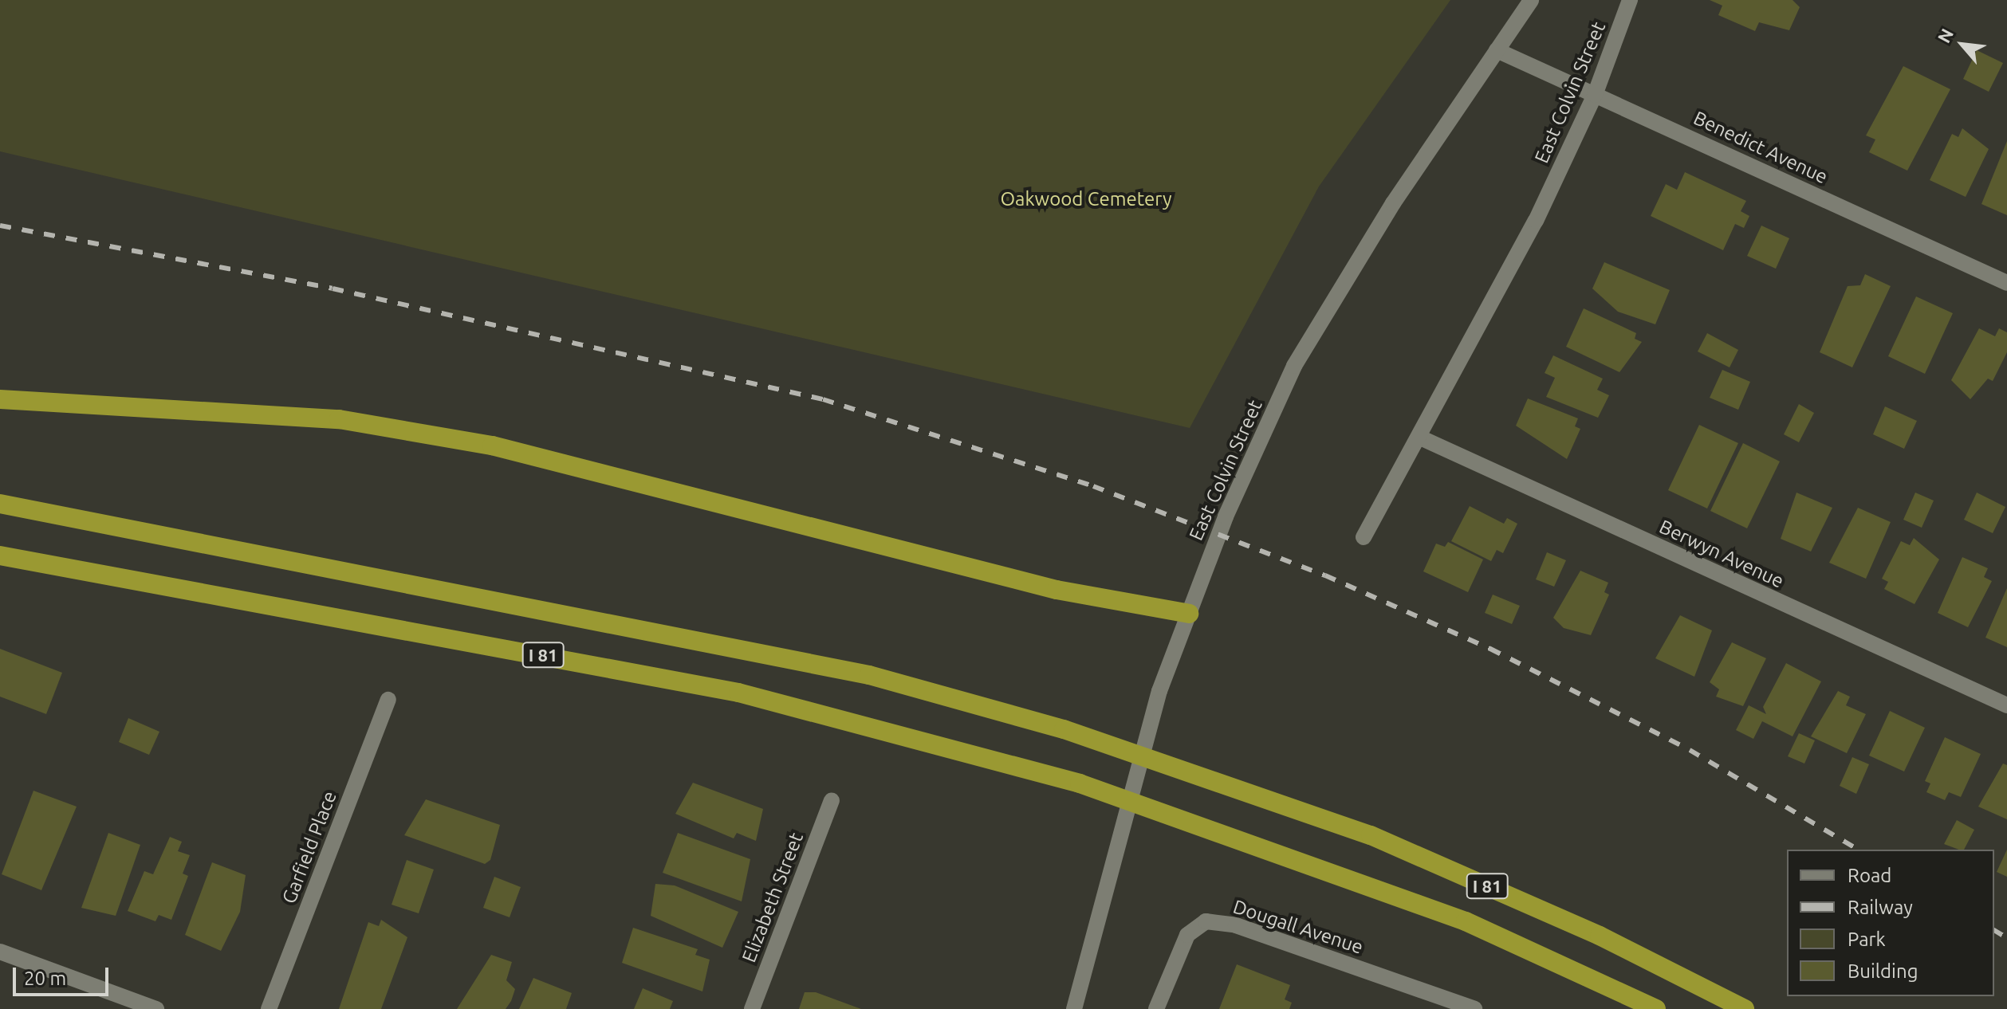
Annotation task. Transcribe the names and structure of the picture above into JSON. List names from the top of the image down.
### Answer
{
  "streets": {
    "highway": ["I 81"],
    "street": [
      "East Colvin Street",
      "Benedict Avenue",
      "Berwyn Avenue",
      "Garfield Place",
      "Elizabeth Street",
      "Dougall Avenue"
    ]
  },
  "crossings": [
    ["East Colvin Street", "Benedict Avenue"],
    ["East Colvin Street", "Berwyn Avenue"]
  ],
  "parks": ["Oakwood Cemetery"],
  "legend": [
    "Road",
    "Railway",
    "Park",
    "Building"
  ],
  "scale_bar": "20 m",
  "north": "top left"
}
